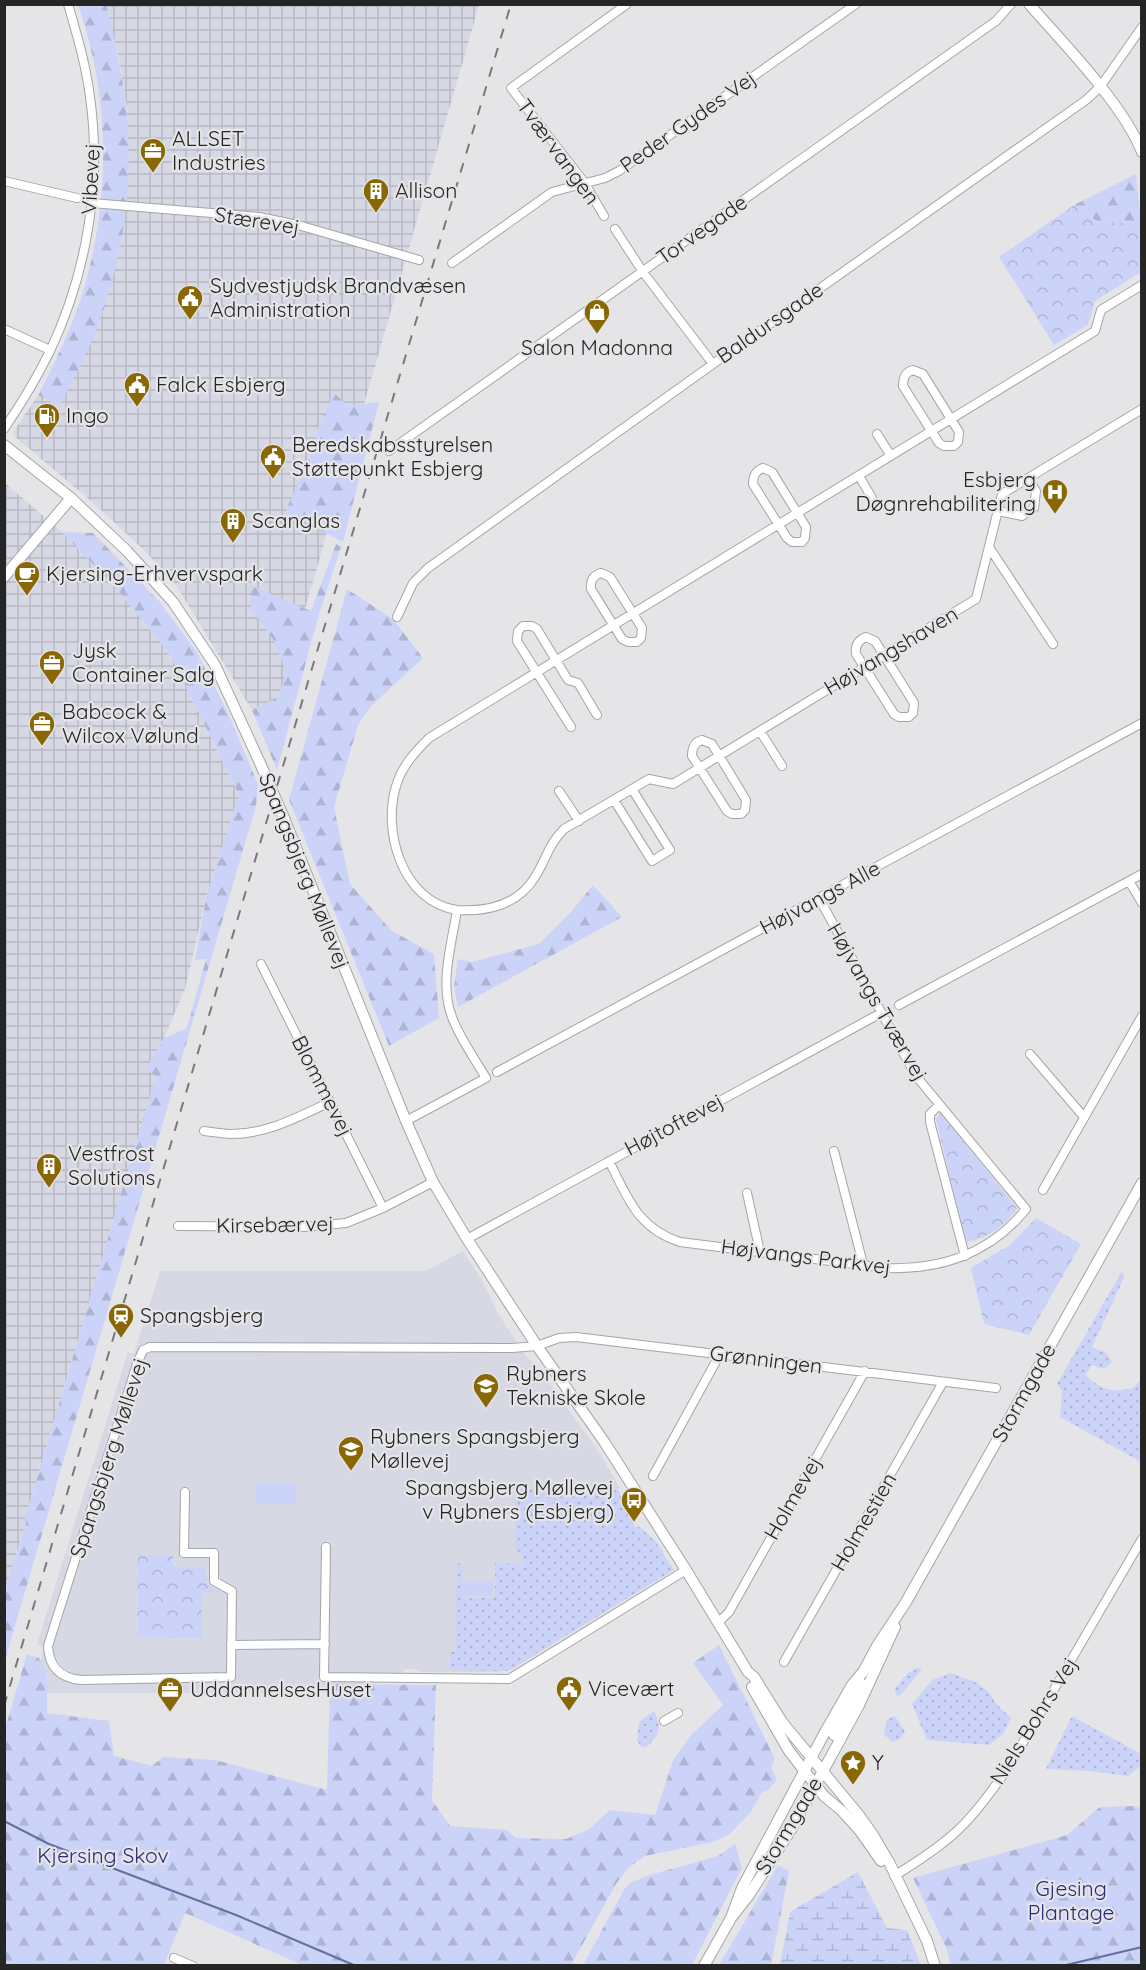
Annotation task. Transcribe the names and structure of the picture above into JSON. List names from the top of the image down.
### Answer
{
  "streets": {
    "street": [
      "Peder Gydes Vej",
      "Tværvangen",
      "Vibevej",
      "Stærevej",
      "Torvegade",
      "Baldursgade",
      "Højvangshaven",
      "Spangsbjerg Møllevej",
      "Højvangs Alle",
      "Højvangs Tværvej",
      "Blommevej",
      "Højtoftevej",
      "Kirsebærvej",
      "Højvangs Parkvej",
      "Grønningen",
      "Stormgade",
      "Holmevej",
      "Holmestien",
      "Niels Bohrs Vej"
    ]
  },
  "crossings": [
    ["Peder Gydes Vej", "Tværvangen"],
    ["Vibevej", "Stærevej"],
    ["Spangsbjerg Møllevej", "Højtoftevej"],
    ["Spangsbjerg Møllevej", "Kirsebærvej"],
    ["Spangsbjerg Møllevej", "Grønningen"],
    ["Spangsbjerg Møllevej", "Stormgade"],
    ["Spangsbjerg Møllevej", "Holmevej"],
    ["Spangsbjerg Møllevej", "Niels Bohrs Vej"],
    ["Højvangs Alle", "Højvangs Tværvej"],
    ["Højvangs Tværvej", "Højtoftevej"],
    ["Højvangs Tværvej", "Højvangs Parkvej"],
    ["Blommevej", "Kirsebærvej"],
    ["Højtoftevej", "Højvangs Parkvej"],
    ["Grønningen", "Holmevej"],
    ["Grønningen", "Holmestien"]
  ],
  "parks": ["Kjersing Skov", "Gjesing Plantage"],
  "places": {
    "office": [
      "ALLSET Industries",
      "Jysk Container Salg",
      "Babcock & Wilcox Vølund",
      "UddannelsesHuset"
    ],
    "building": ["Allison", "Scanglas", "Vestfrost Solutions"],
    "public building": [
      "Sydvestjydsk Brandvæsen Administration",
      "Falck Esbjerg",
      "Beredskabsstyrelsen Støttepunkt Esbjerg",
      "Vicevært"
    ],
    "shop": ["Salon Madonna"],
    "fuel station": ["Ingo"],
    "hospital": ["Esbjerg Døgnrehabilitering"],
    "cafe": ["Kjersing-Erhvervspark"],
    "station": ["Spangsbjerg"],
    "school or university": ["Rybners Tekniske Skole", "Rybners Spangsbjerg Møllevej"],
    "bus stop": ["Spangsbjerg Møllevej v Rybners (Esbjerg)"],
    "place": ["Y"]
  }
}
